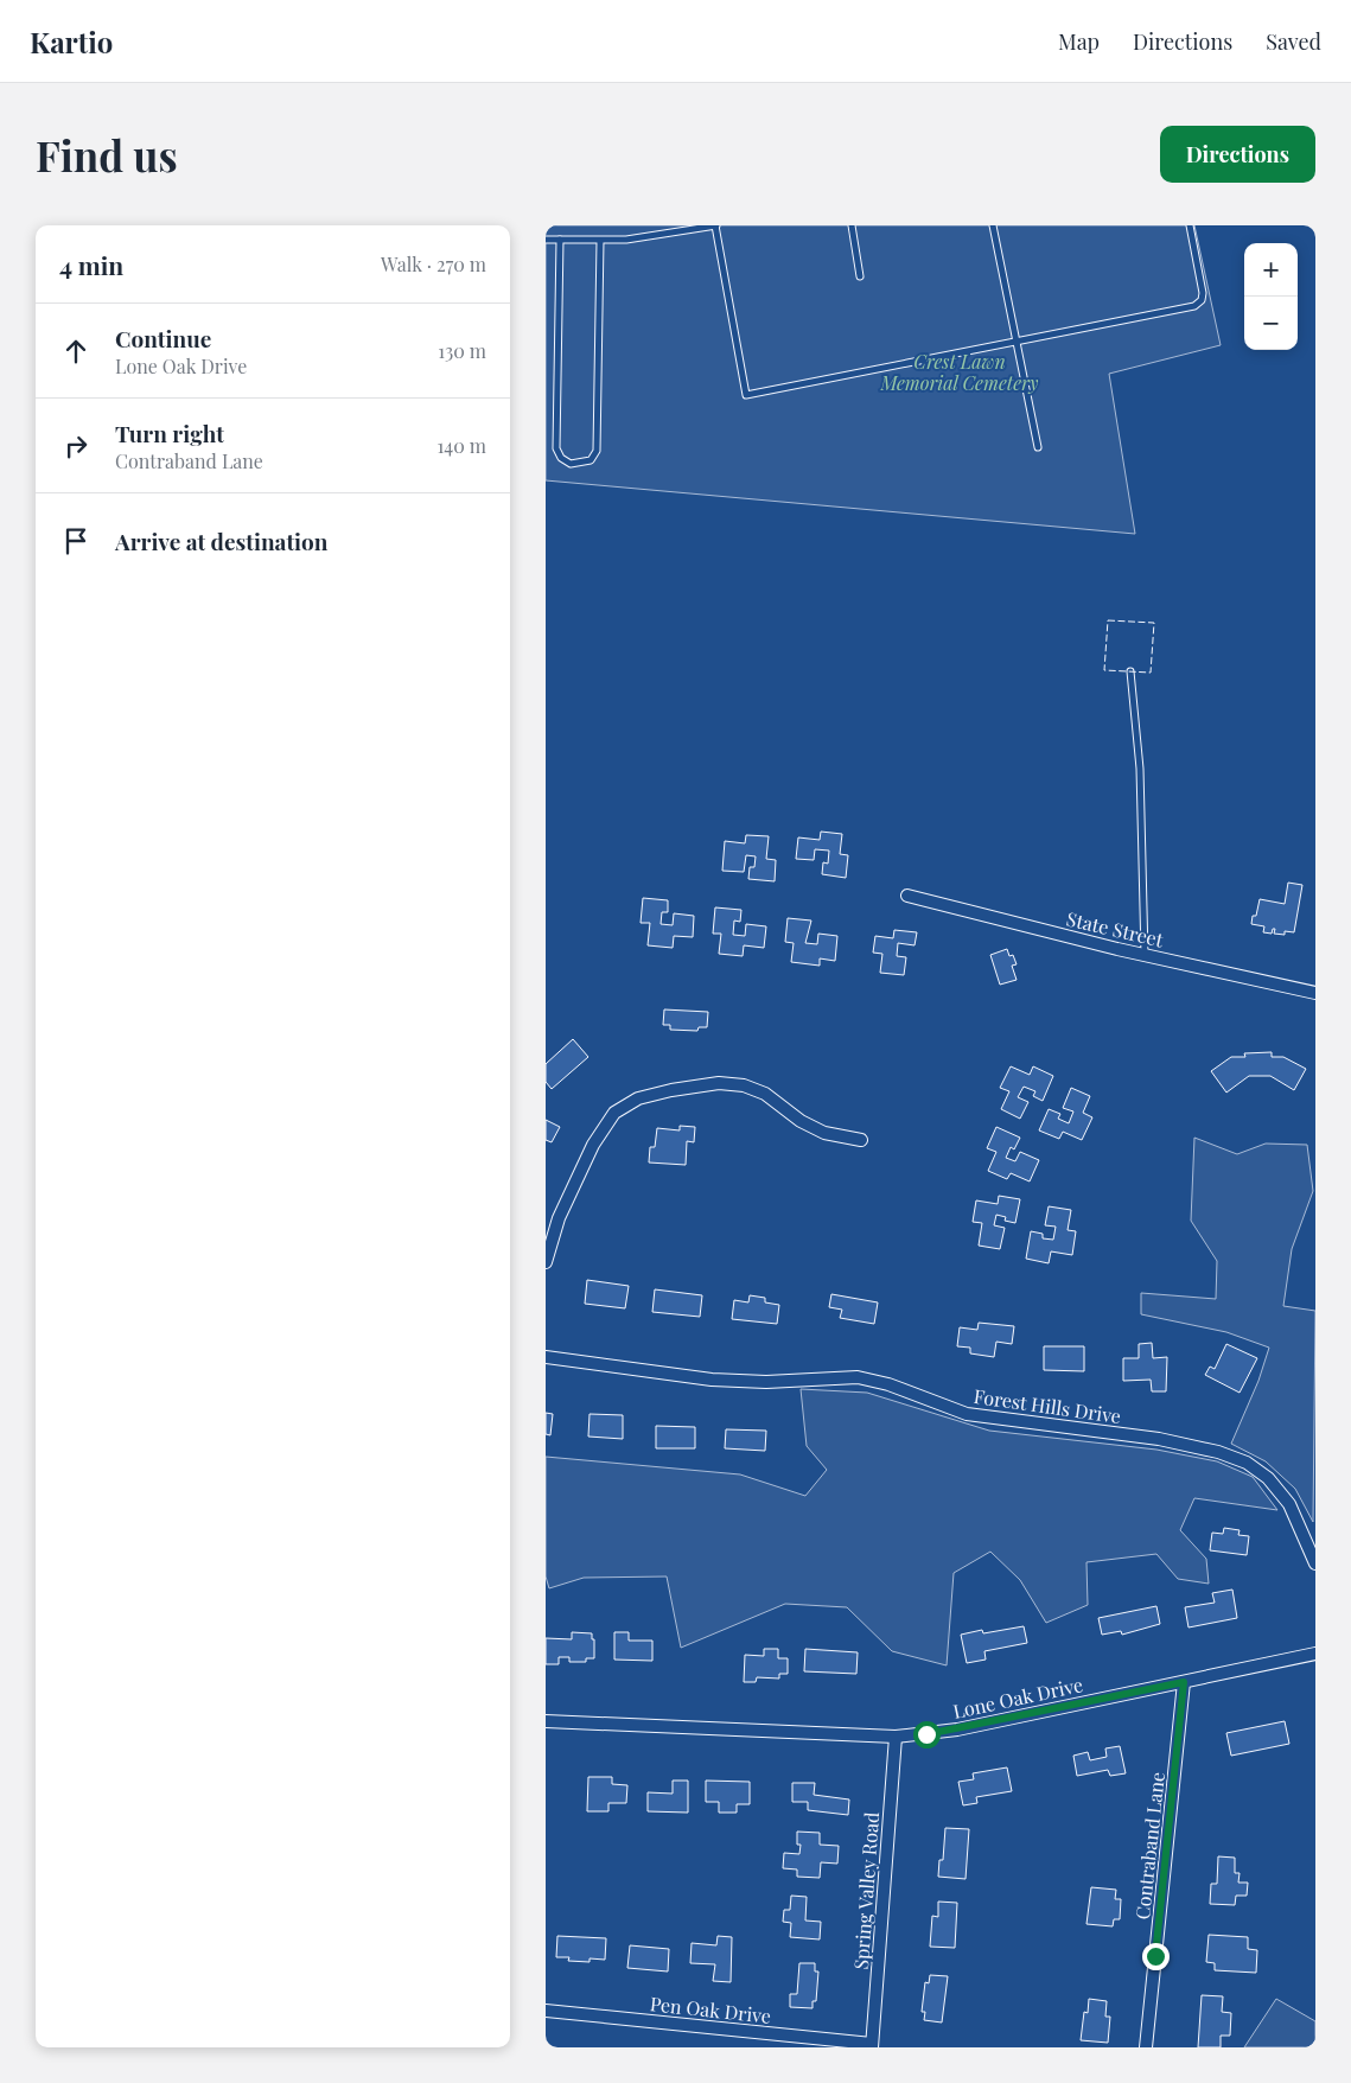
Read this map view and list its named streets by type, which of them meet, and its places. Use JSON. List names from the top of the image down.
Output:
{
  "streets": {
    "street": [
      "State Street",
      "Forest Hills Drive",
      "Lone Oak Drive",
      "Contraband Lane",
      "Spring Valley Road",
      "Pen Oak Drive"
    ]
  },
  "crossings": [
    ["Lone Oak Drive", "Contraband Lane"],
    ["Lone Oak Drive", "Spring Valley Road"],
    ["Spring Valley Road", "Pen Oak Drive"]
  ],
  "parks": ["Crest Lawn Memorial Cemetery"],
  "page": {
    "header": "Kartio",
    "nav": ["Map", "Directions", "Saved"],
    "buttons": "Directions",
    "title": "Find us",
    "heading": ["4 min", "Walk · 270 m"],
    "map_buttons": ["+", "−"],
    "list": [
      ["Continue", "Lone Oak Drive", "130 m"],
      ["Turn right", "Contraband Lane", "140 m"],
      "Arrive at destination"
    ]
  }
}
